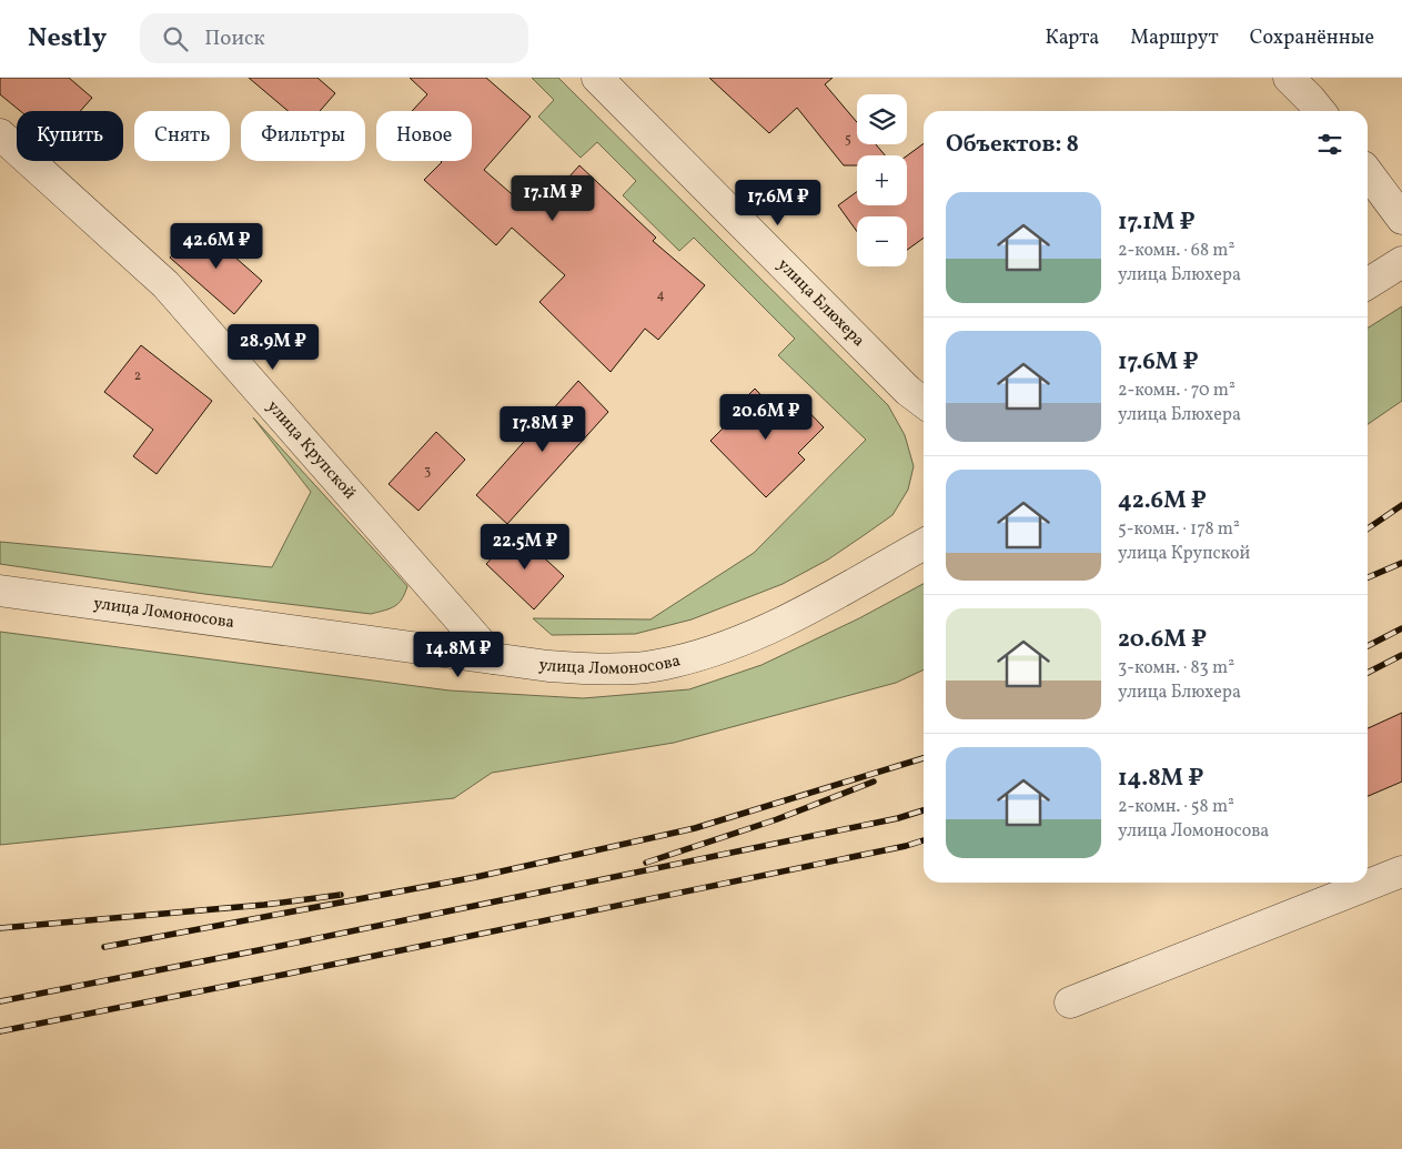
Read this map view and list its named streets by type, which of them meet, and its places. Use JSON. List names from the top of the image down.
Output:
{
  "streets": {
    "street": ["улица Блюхера", "улица Крупской", "улица Ломоносова"]
  },
  "crossings": [
    ["улица Крупской", "улица Ломоносова"]
  ],
  "house_numbers": [
    "5",
    "4",
    "2",
    "3"
  ],
  "page": {
    "header": "Nestly",
    "search": "Поиск",
    "nav": ["Карта", "Маршрут", "Сохранённые"],
    "map_buttons": ["+", "−"],
    "chip": [
      "Купить",
      "Снять",
      "Фильтры",
      "Новое"
    ],
    "heading": "Объектов: 8",
    "price": [
      "17.1M ₽",
      "17.6M ₽",
      "42.6M ₽",
      "28.9M ₽",
      "20.6M ₽",
      "17.8M ₽",
      "22.5M ₽",
      "14.8M ₽"
    ],
    "list": [
      {
        "name": "17.1M ₽",
        "note": "2-комн. · 68 m² · улица Блюхера"
      },
      {
        "name": "17.6M ₽",
        "note": "2-комн. · 70 m² · улица Блюхера"
      },
      {
        "name": "42.6M ₽",
        "note": "5-комн. · 178 m² · улица Крупской"
      },
      {
        "name": "20.6M ₽",
        "note": "3-комн. · 83 m² · улица Блюхера"
      },
      {
        "name": "14.8M ₽",
        "note": "2-комн. · 58 m² · улица Ломоносова"
      }
    ]
  }
}
